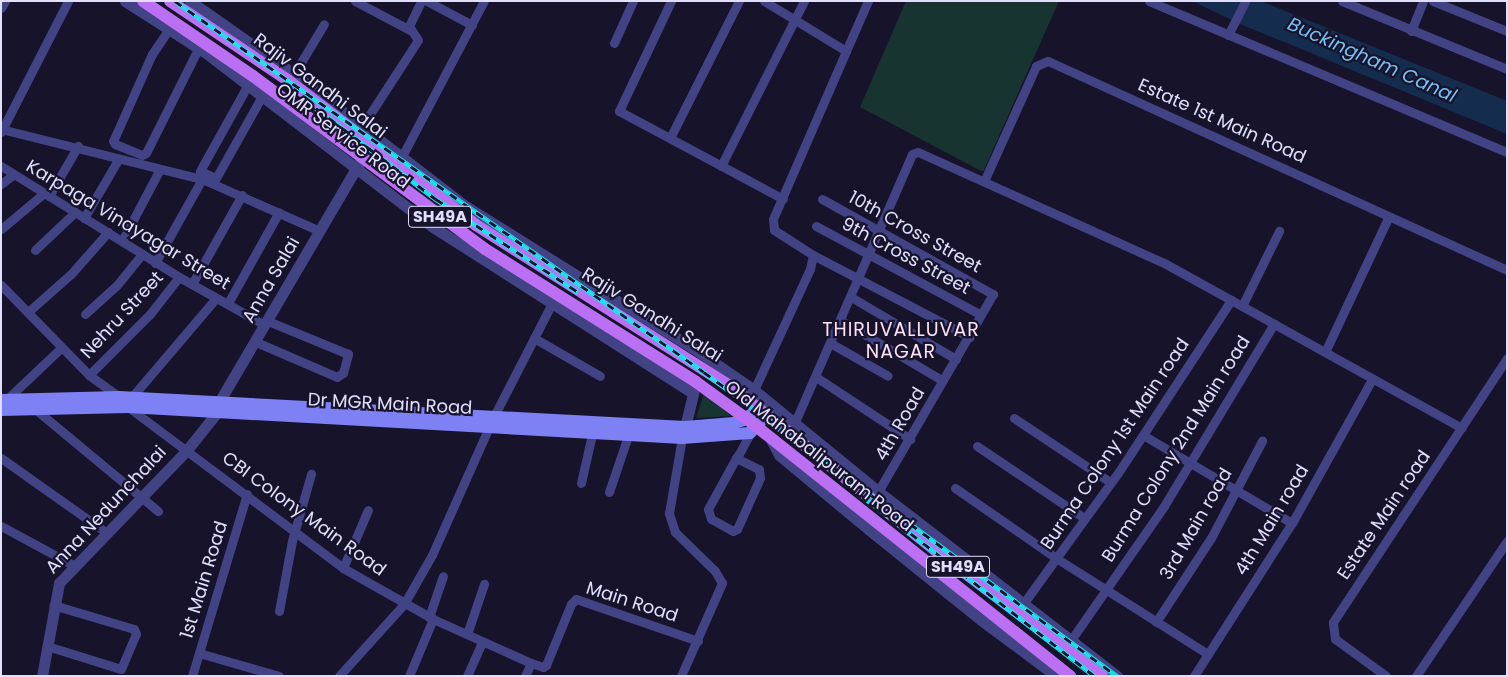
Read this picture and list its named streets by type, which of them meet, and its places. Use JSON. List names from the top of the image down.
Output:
{
  "streets": {
    "main road": [
      "Rajiv Gandhi Salai",
      "SH49A",
      "Dr MGR Main Road",
      "Old Mahabalipuram Road"
    ],
    "street": [
      "Estate 1st Main Road",
      "OMR Service Road",
      "Karpaga Vinayagar Street",
      "10th Cross Street",
      "9th Cross Street",
      "Anna Salai",
      "Nehru Street",
      "4th Road",
      "Burma Colony 1st Main road",
      "Burma Colony 2nd Main road",
      "Anna Nedunchalai",
      "CBI Colony Main Road",
      "Estate Main road",
      "4th Main road",
      "3rd Main road",
      "1st Main Road",
      "Main Road"
    ]
  },
  "crossings": [
    ["Rajiv Gandhi Salai", "4th Road"],
    ["OMR Service Road", "Anna Salai"],
    ["OMR Service Road", "Old Mahabalipuram Road"],
    ["Karpaga Vinayagar Street", "Anna Salai"],
    ["Karpaga Vinayagar Street", "Nehru Street"],
    ["10th Cross Street", "4th Road"],
    ["9th Cross Street", "4th Road"],
    ["Anna Salai", "Dr MGR Main Road"],
    ["Anna Salai", "Old Mahabalipuram Road"],
    ["Anna Salai", "Anna Nedunchalai"],
    ["Nehru Street", "CBI Colony Main Road"],
    ["Dr MGR Main Road", "Old Mahabalipuram Road"],
    ["Dr MGR Main Road", "Anna Nedunchalai"],
    ["Dr MGR Main Road", "CBI Colony Main Road"],
    ["Anna Nedunchalai", "CBI Colony Main Road"],
    ["CBI Colony Main Road", "1st Main Road"],
    ["CBI Colony Main Road", "Main Road"]
  ],
  "districts": ["THIRUVALLUVAR NAGAR"],
  "water": ["Buckingham Canal"]
}
